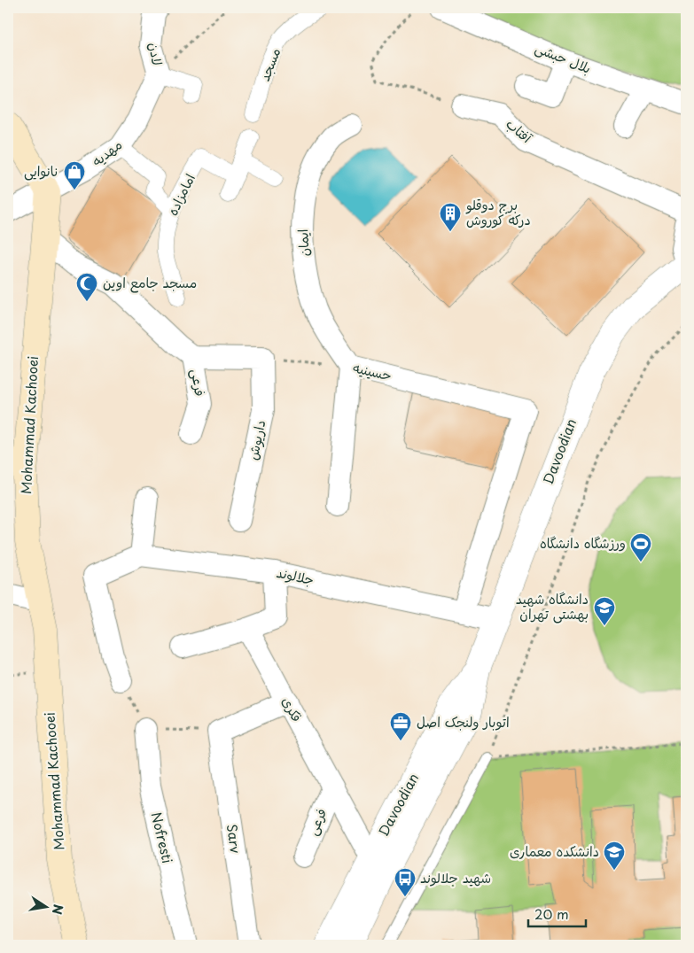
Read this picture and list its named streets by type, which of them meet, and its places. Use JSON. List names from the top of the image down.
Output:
{
  "streets": {
    "main road": ["Mohammad Kachooei"],
    "street": [
      "لادن",
      "بلال حبشی",
      "مسجد",
      "آفتاب",
      "مهدیه",
      "امامزاده",
      "ایمان",
      "حسینیه",
      "فرعی",
      "داریوش",
      "Davoodian",
      "جلالوند",
      "فکری",
      "Nofresti",
      "Sarv"
    ]
  },
  "crossings": [
    ["لادن", "مهدیه"],
    ["مهدیه", "Mohammad Kachooei"],
    ["ایمان", "حسینیه"],
    ["حسینیه", "داریوش"],
    ["حسینیه", "جلالوند"],
    ["فرعی", "فکری"],
    ["Davoodian", "جلالوند"],
    ["Davoodian", "فکری"]
  ],
  "places": {
    "shop": ["نانوایی"],
    "building": ["برج دوقلو درکه کوروش"],
    "mosque": ["مسجد جامع اوین"],
    "sports": ["ورزشگاه دانشگاه"],
    "school or university": ["دانشگاه شهید بهشتی تهران", "دانشکده معماری"],
    "office": ["اتوبار ولنجک اصل"],
    "bus stop": ["شهید جلالوند"]
  },
  "scale_bar": "20 m",
  "north": "right"
}
